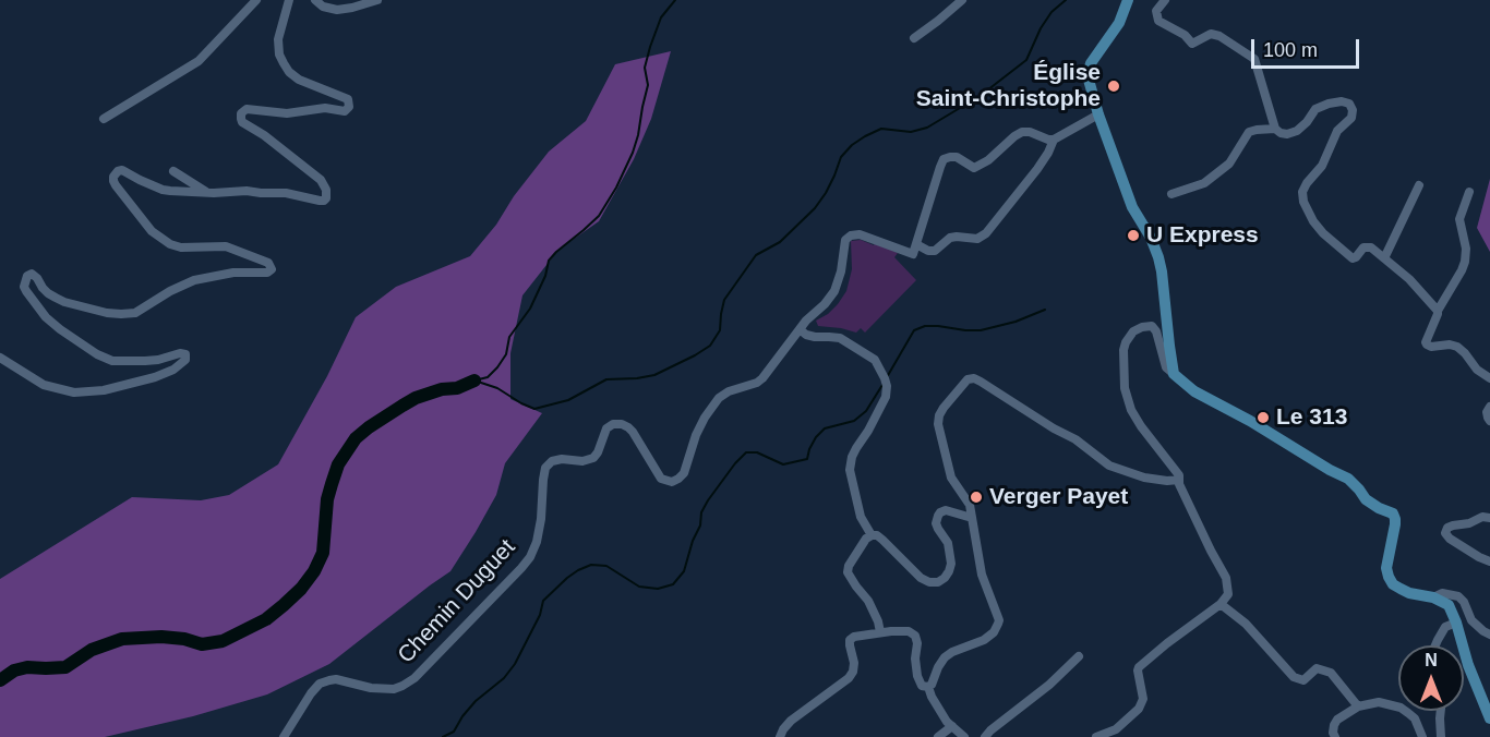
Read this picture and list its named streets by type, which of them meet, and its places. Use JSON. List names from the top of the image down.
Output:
{
  "streets": {
    "street": ["Chemin Duguet"]
  },
  "places": [
    "Église Saint-Christophe",
    "U Express",
    "Le 313",
    "Verger Payet"
  ],
  "scale_bar": "100 m",
  "north": "top"
}
